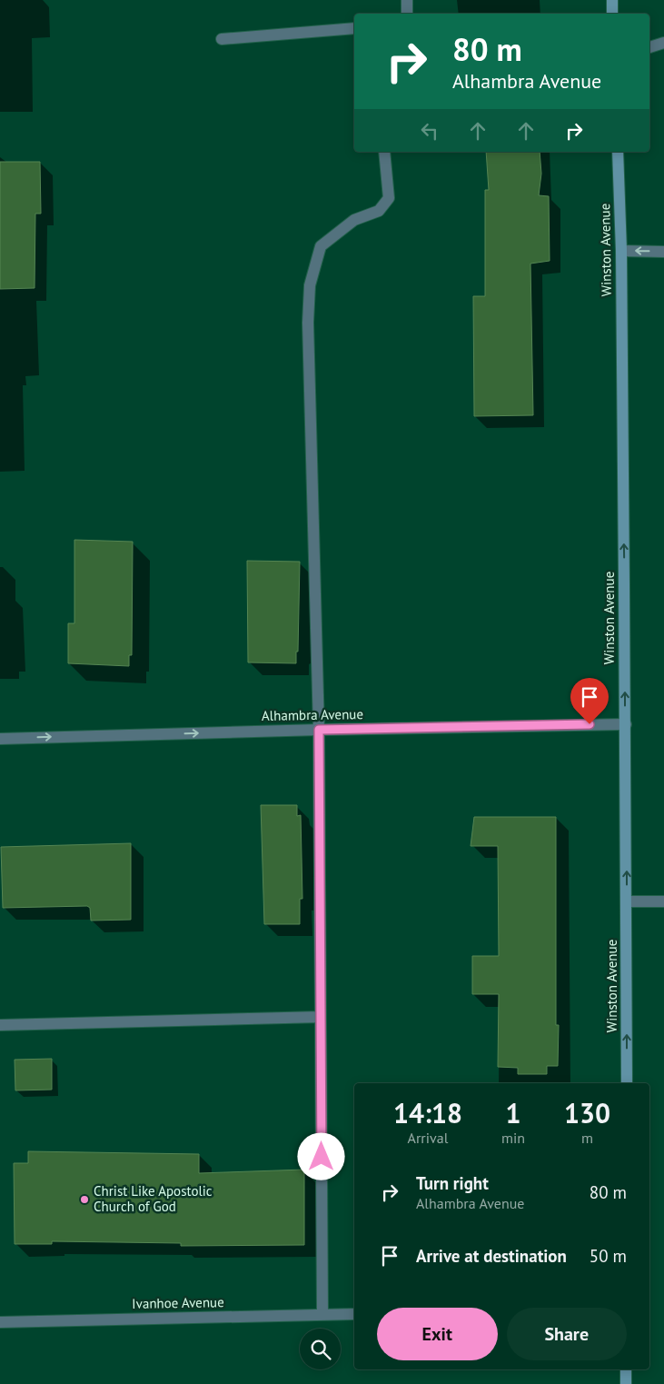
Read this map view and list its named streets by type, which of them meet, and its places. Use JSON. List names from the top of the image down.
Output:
{
  "streets": {
    "street": ["Winston Avenue", "Alhambra Avenue", "Ivanhoe Avenue"]
  },
  "crossings": [
    ["Winston Avenue", "Alhambra Avenue"]
  ],
  "one_way": ["Winston Avenue", "Alhambra Avenue"],
  "places": ["Christ Like Apostolic Church of God"],
  "page": {
    "turn": ["80 m", "Alhambra Avenue"],
    "eta": [
      "14:18",
      "Arrival",
      "1",
      "min",
      "130",
      "m"
    ],
    "list": [
      {
        "name": "Turn right",
        "note": "Alhambra Avenue",
        "value": "80 m"
      },
      {
        "name": "Arrive at destination",
        "value": "50 m"
      }
    ],
    "buttons": ["Exit", "Share"]
  }
}
